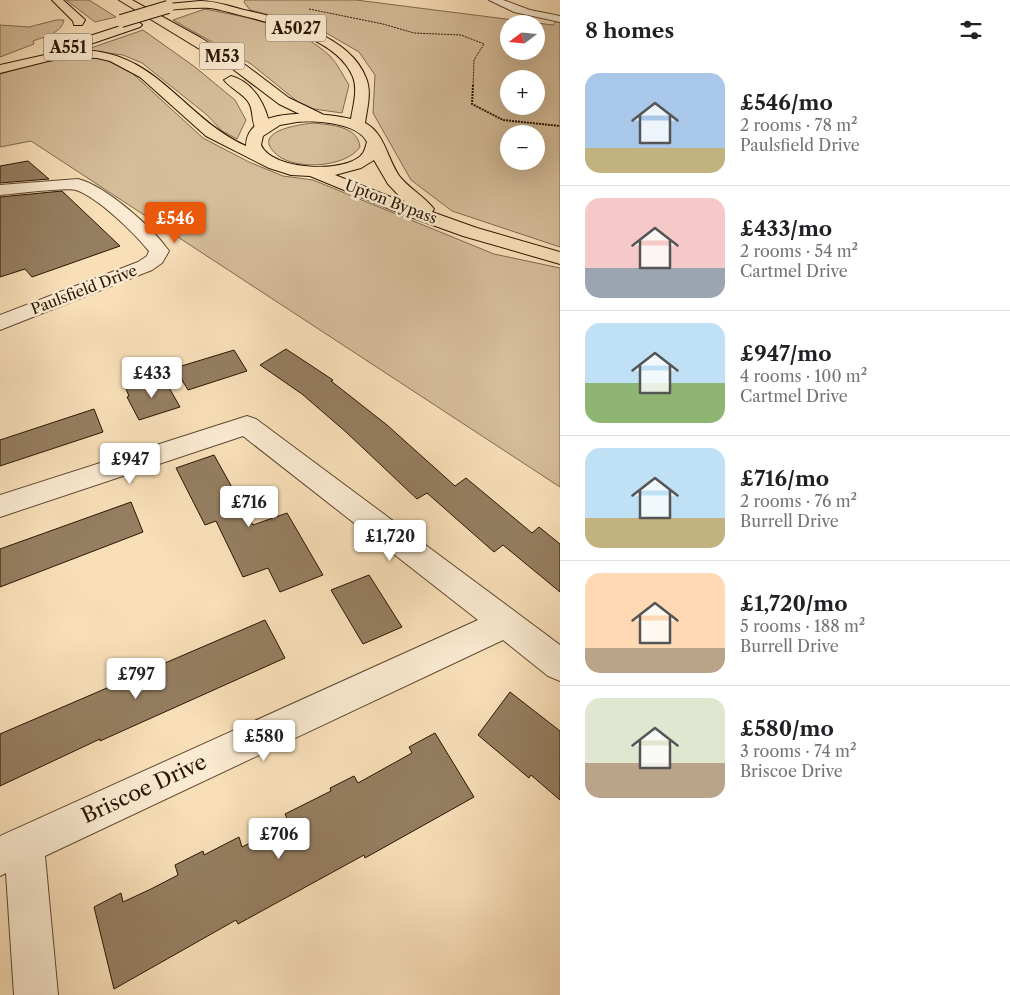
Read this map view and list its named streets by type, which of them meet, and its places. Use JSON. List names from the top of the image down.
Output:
{
  "streets": {
    "main road": [
      "A5027",
      "A551",
      "M53",
      "Upton Bypass"
    ],
    "street": ["Paulsfield Drive", "Briscoe Drive"]
  },
  "crossings": [
    ["A5027", "A551"],
    ["A5027", "Upton Bypass"]
  ],
  "north": "left",
  "page": {
    "heading": "8 homes",
    "map_buttons": ["+", "−"],
    "list": [
      {
        "name": "£546/mo",
        "note": "2 rooms · 78 m² · Paulsfield Drive"
      },
      {
        "name": "£433/mo",
        "note": "2 rooms · 54 m² · Cartmel Drive"
      },
      {
        "name": "£947/mo",
        "note": "4 rooms · 100 m² · Cartmel Drive"
      },
      {
        "name": "£716/mo",
        "note": "2 rooms · 76 m² · Burrell Drive"
      },
      {
        "name": "£1,720/mo",
        "note": "5 rooms · 188 m² · Burrell Drive"
      },
      {
        "name": "£580/mo",
        "note": "3 rooms · 74 m² · Briscoe Drive"
      }
    ],
    "price": [
      "£546",
      "£433",
      "£947",
      "£716",
      "£1,720",
      "£797",
      "£580",
      "£706"
    ]
  }
}
